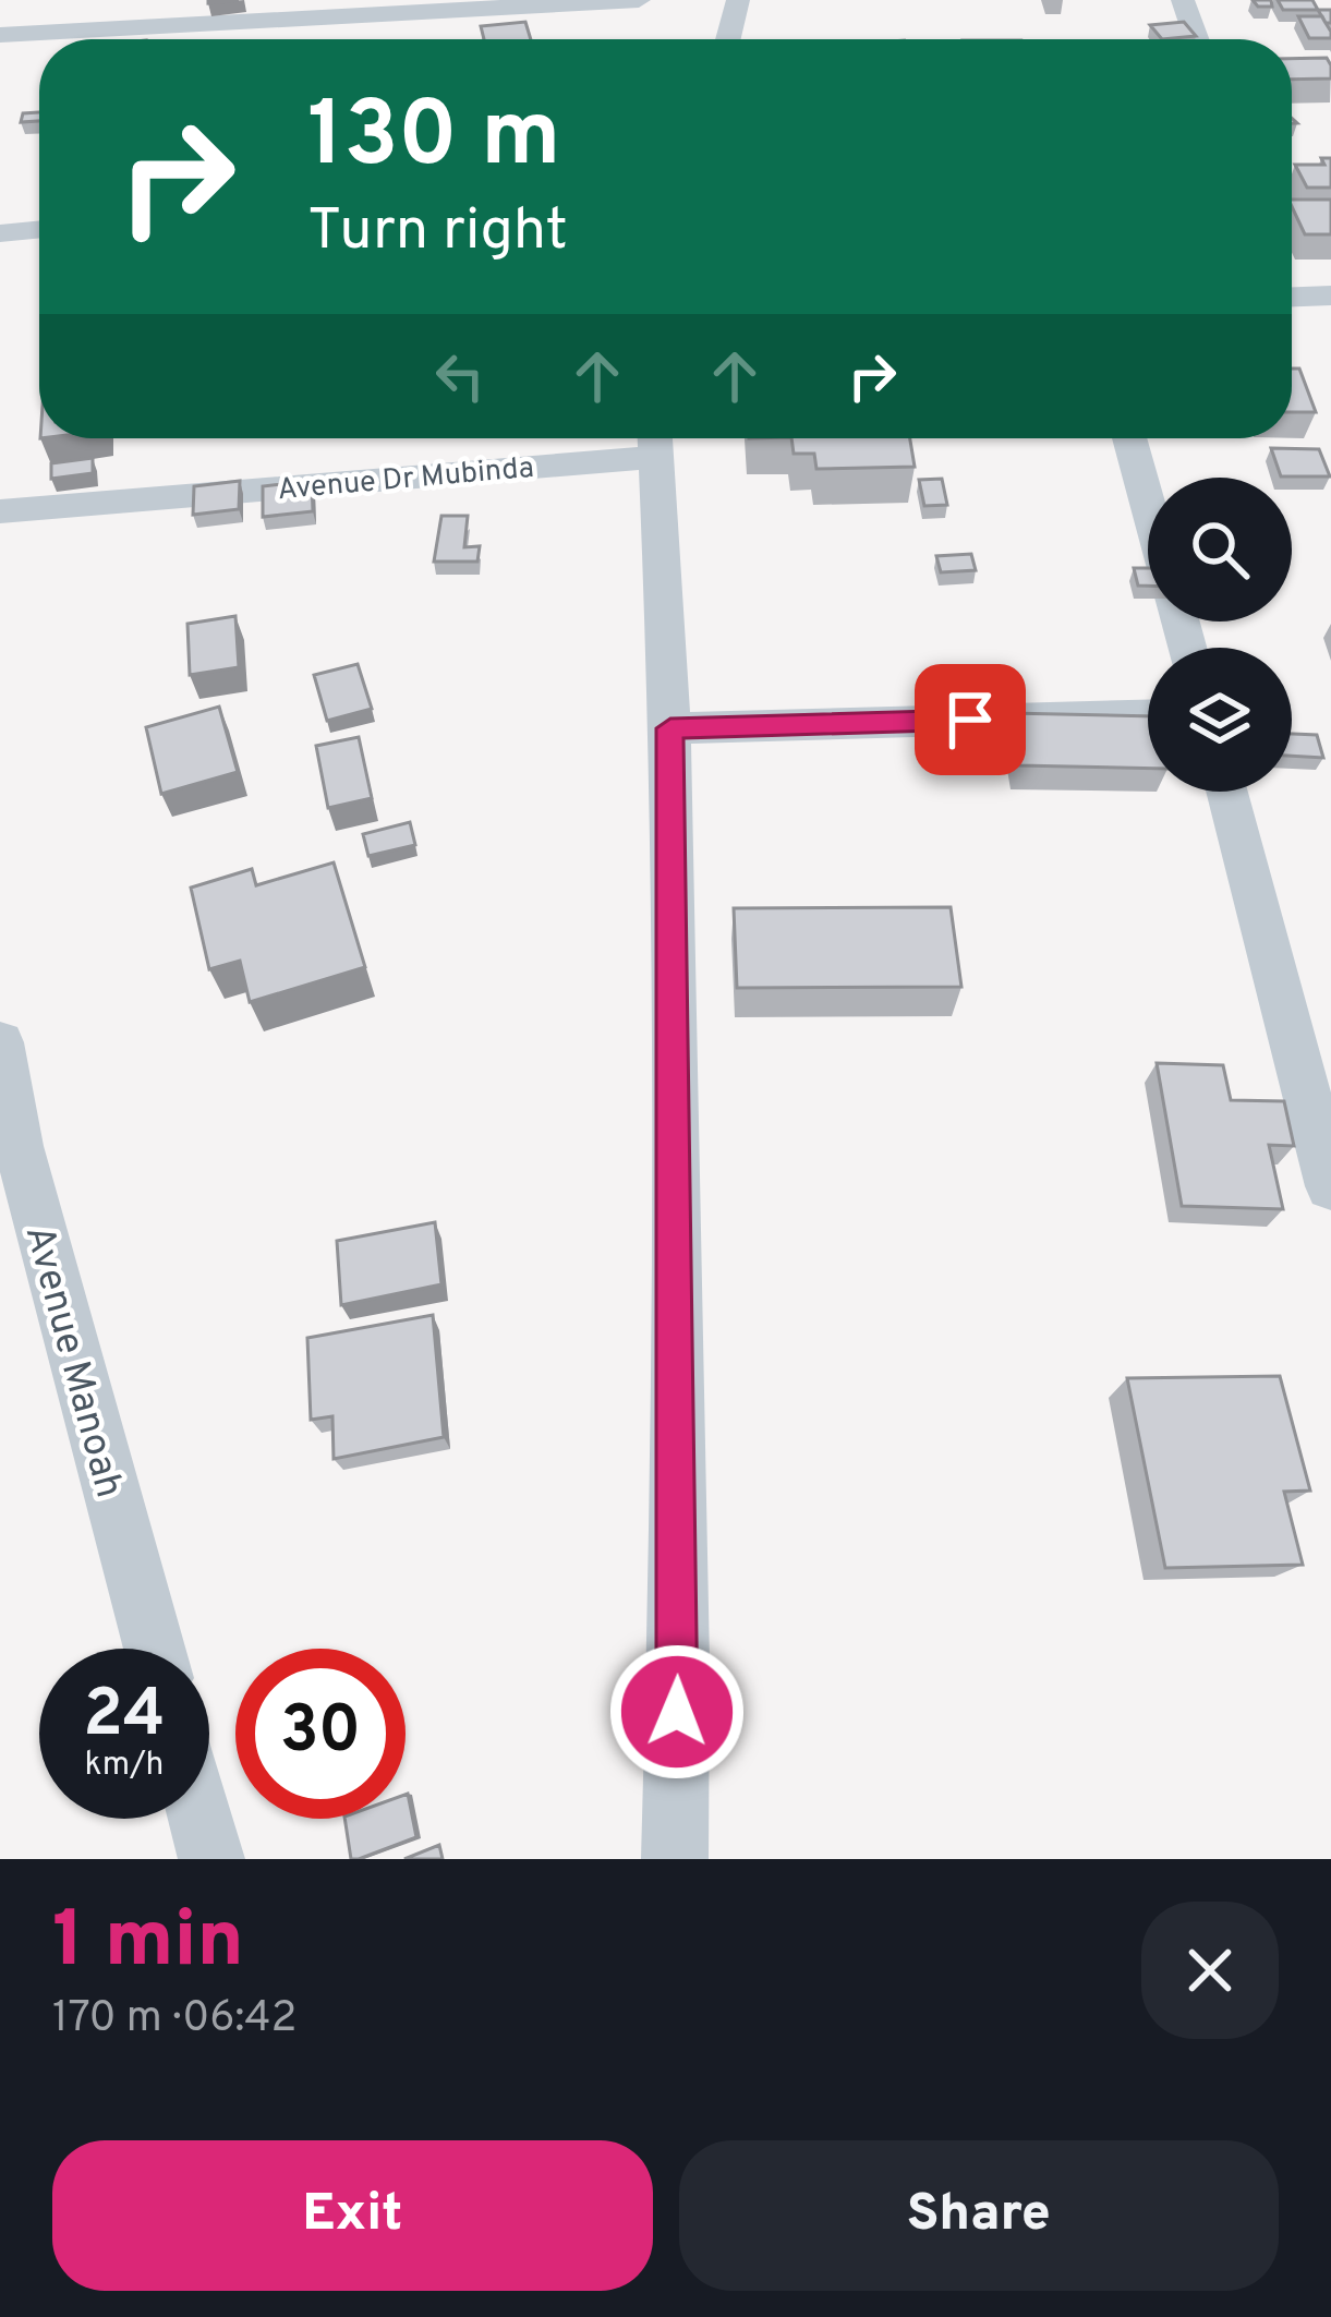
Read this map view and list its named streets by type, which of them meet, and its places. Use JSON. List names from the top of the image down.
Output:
{
  "streets": {
    "street": ["Avenue Dr Mubinda", "Avenue Manoah"]
  },
  "page": {
    "turn": ["130 m", "Turn right"],
    "speed": "24 km/h",
    "limit": "30",
    "heading": ["1 min", "170 m · 06:42"],
    "buttons": ["Exit", "Share"]
  }
}
